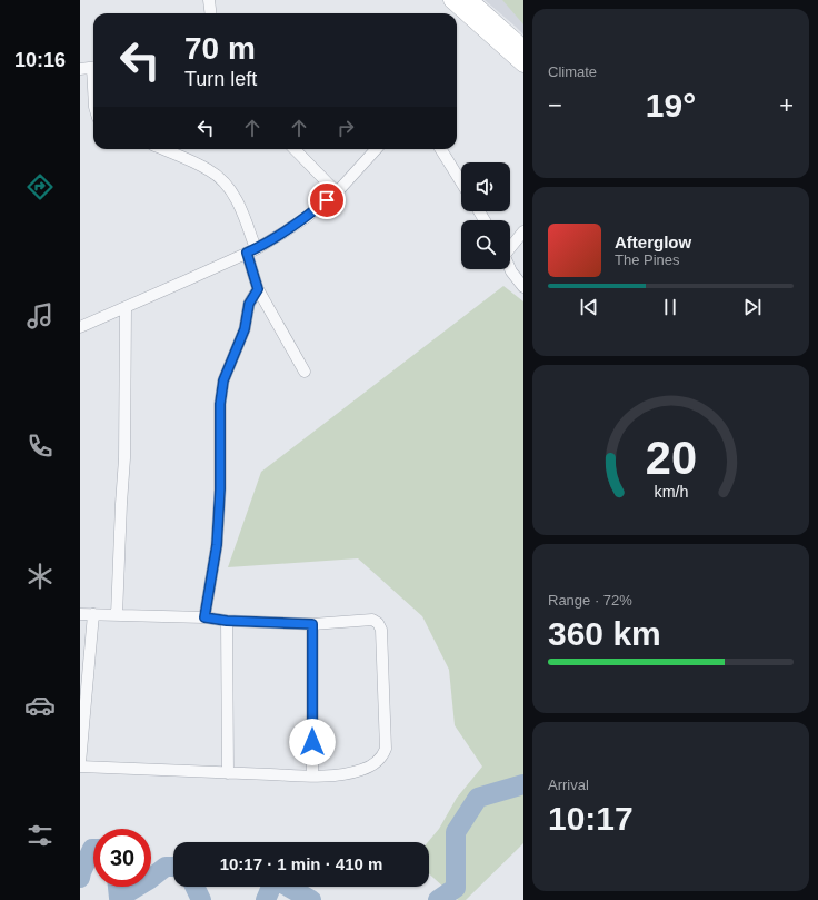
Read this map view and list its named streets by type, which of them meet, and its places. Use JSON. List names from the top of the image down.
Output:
{
  "page": {
    "tabs": "10:16",
    "tile": [
      "Climate",
      ["Range · 72%", "360 km"],
      ["Arrival", "10:17"]
    ],
    "turn": ["70 m", "Turn left"],
    "heat": ["−", "19°", "+"],
    "song": ["Afterglow", "The Pines"],
    "limit": "30",
    "trip": "10:17 · 1 min · 410 m",
    "gauge": ["20", "km/h"]
  }
}
